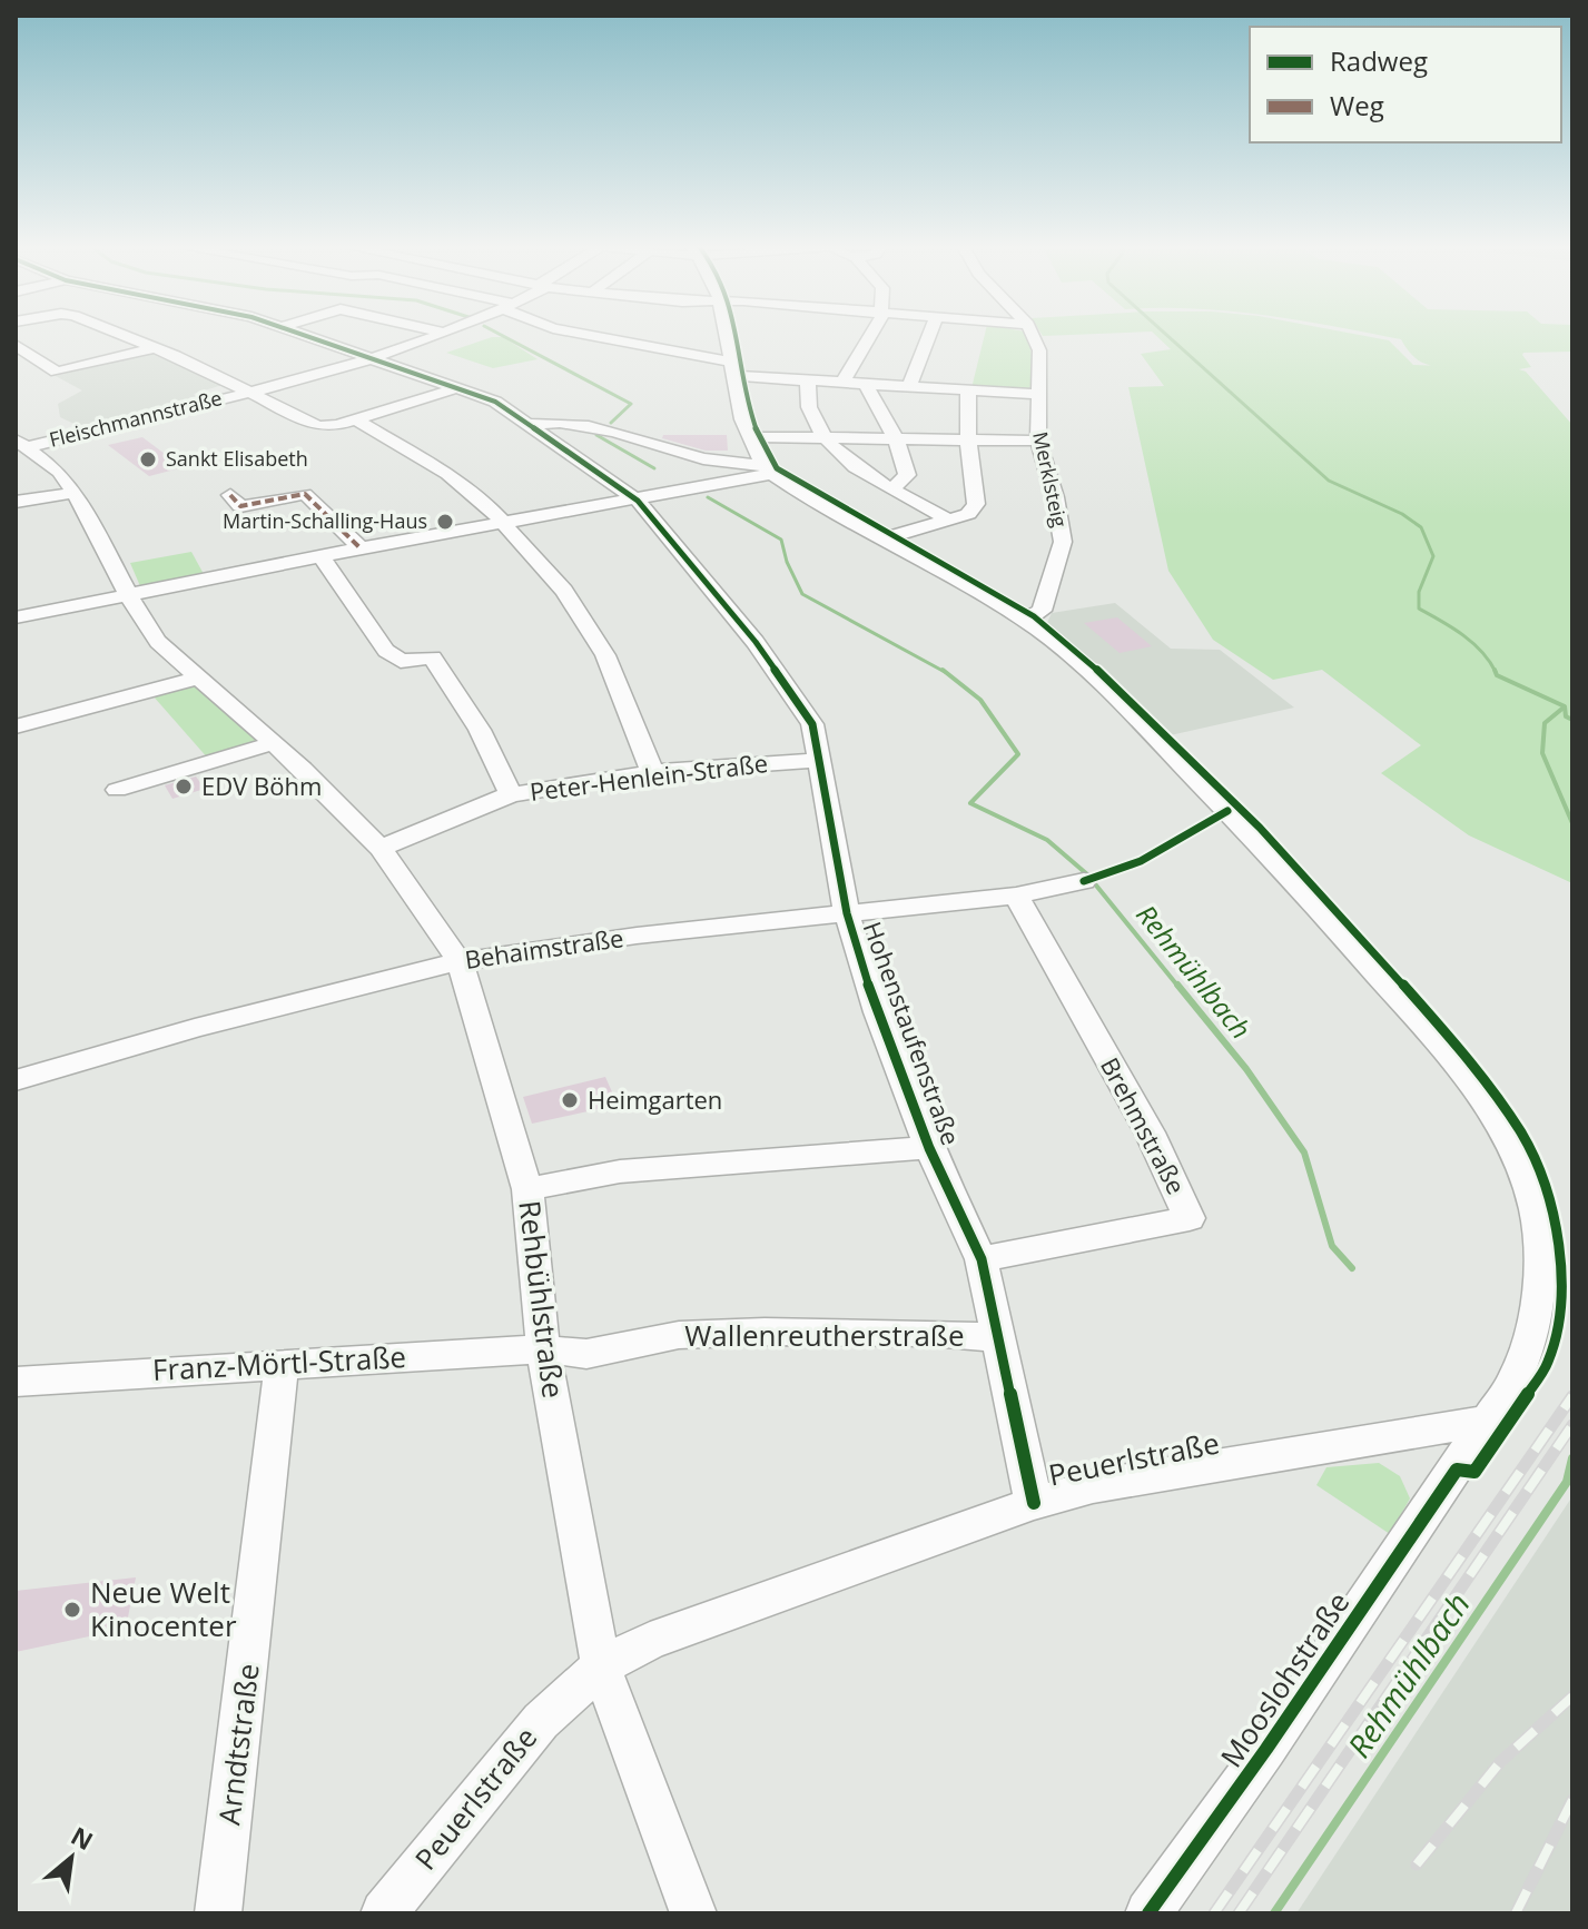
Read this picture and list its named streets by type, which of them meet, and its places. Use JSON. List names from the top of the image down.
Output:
{
  "streets": {
    "street": [
      "Fleischmannstraße",
      "Merklsteig",
      "Peter-Henlein-Straße",
      "Behaimstraße",
      "Hohenstaufenstraße",
      "Brehmstraße",
      "Rehbühlstraße",
      "Wallenreutherstraße",
      "Franz-Mörtl-Straße",
      "Peuerlstraße",
      "Mooslohstraße",
      "Arndtstraße"
    ]
  },
  "crossings": [
    ["Fleischmannstraße", "Hohenstaufenstraße"],
    ["Fleischmannstraße", "Rehbühlstraße"],
    ["Merklsteig", "Mooslohstraße"],
    ["Peter-Henlein-Straße", "Hohenstaufenstraße"],
    ["Peter-Henlein-Straße", "Rehbühlstraße"],
    ["Behaimstraße", "Hohenstaufenstraße"],
    ["Behaimstraße", "Brehmstraße"],
    ["Behaimstraße", "Rehbühlstraße"],
    ["Hohenstaufenstraße", "Brehmstraße"],
    ["Hohenstaufenstraße", "Wallenreutherstraße"],
    ["Hohenstaufenstraße", "Peuerlstraße"],
    ["Rehbühlstraße", "Wallenreutherstraße"],
    ["Rehbühlstraße", "Franz-Mörtl-Straße"],
    ["Rehbühlstraße", "Peuerlstraße"],
    ["Wallenreutherstraße", "Franz-Mörtl-Straße"],
    ["Franz-Mörtl-Straße", "Arndtstraße"],
    ["Peuerlstraße", "Mooslohstraße"]
  ],
  "water": ["Rehmühlbach"],
  "places": [
    "Sankt Elisabeth",
    "Martin-Schalling-Haus",
    "EDV Böhm",
    "Heimgarten",
    "Neue Welt Kinocenter"
  ],
  "legend": ["Radweg", "Weg"],
  "north": "top right"
}
